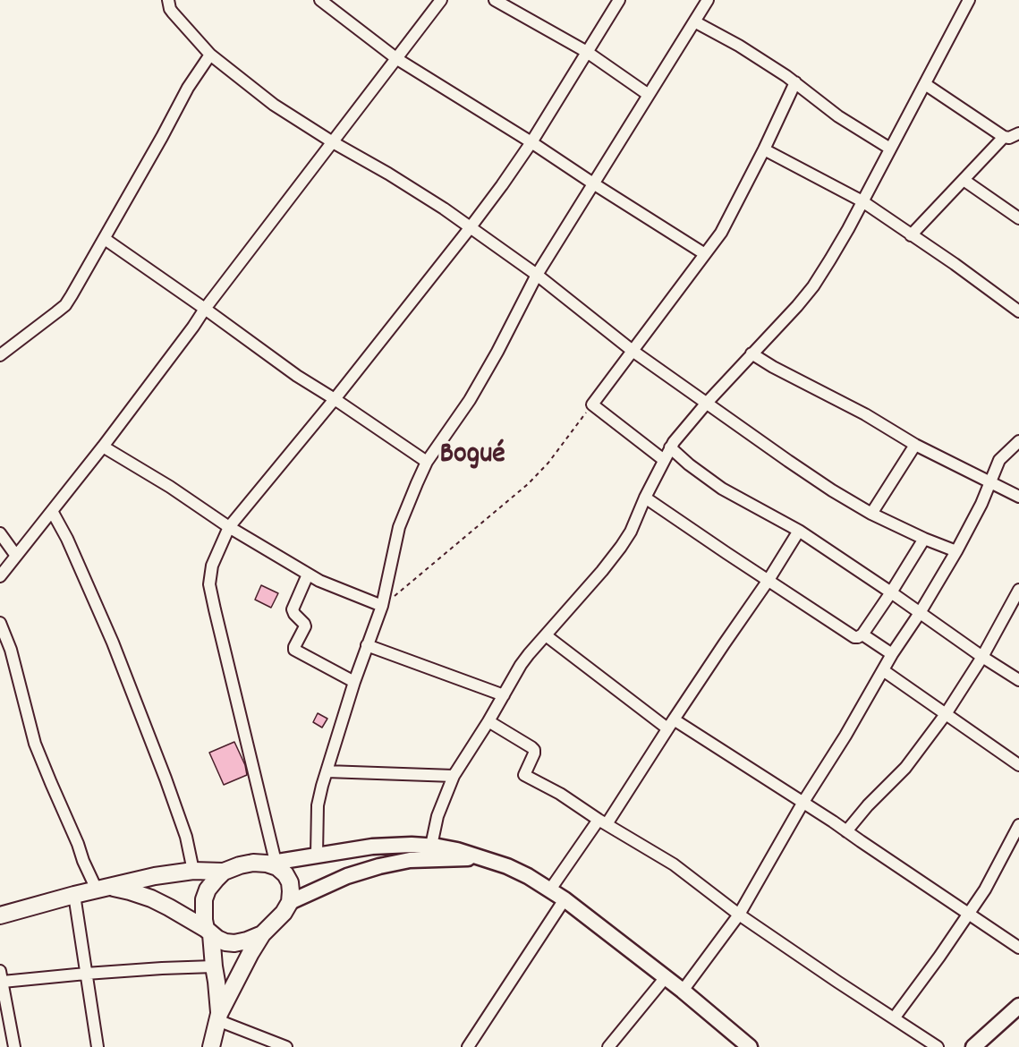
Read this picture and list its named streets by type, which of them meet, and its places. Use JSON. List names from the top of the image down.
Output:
{
  "districts": ["Bogué"]
}
